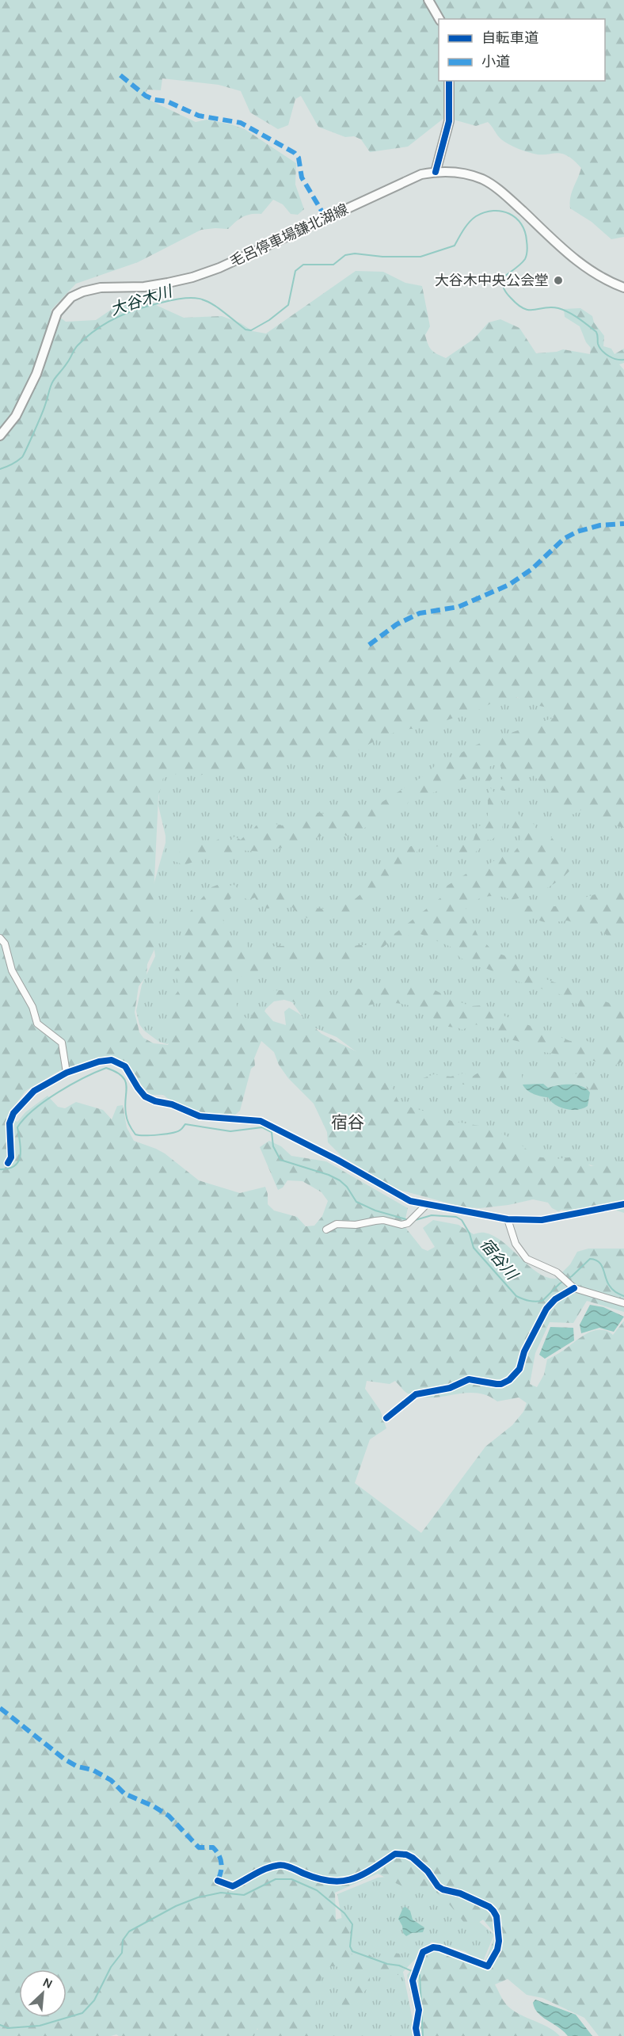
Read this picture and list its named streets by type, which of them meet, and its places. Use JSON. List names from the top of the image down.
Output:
{
  "streets": {
    "main road": ["毛呂停車場鎌北湖線"]
  },
  "districts": ["宿谷"],
  "water": ["大谷木川", "宿谷川"],
  "places": ["大谷木中央公会堂"],
  "legend": ["自転車道", "小道"],
  "north": "top right"
}
